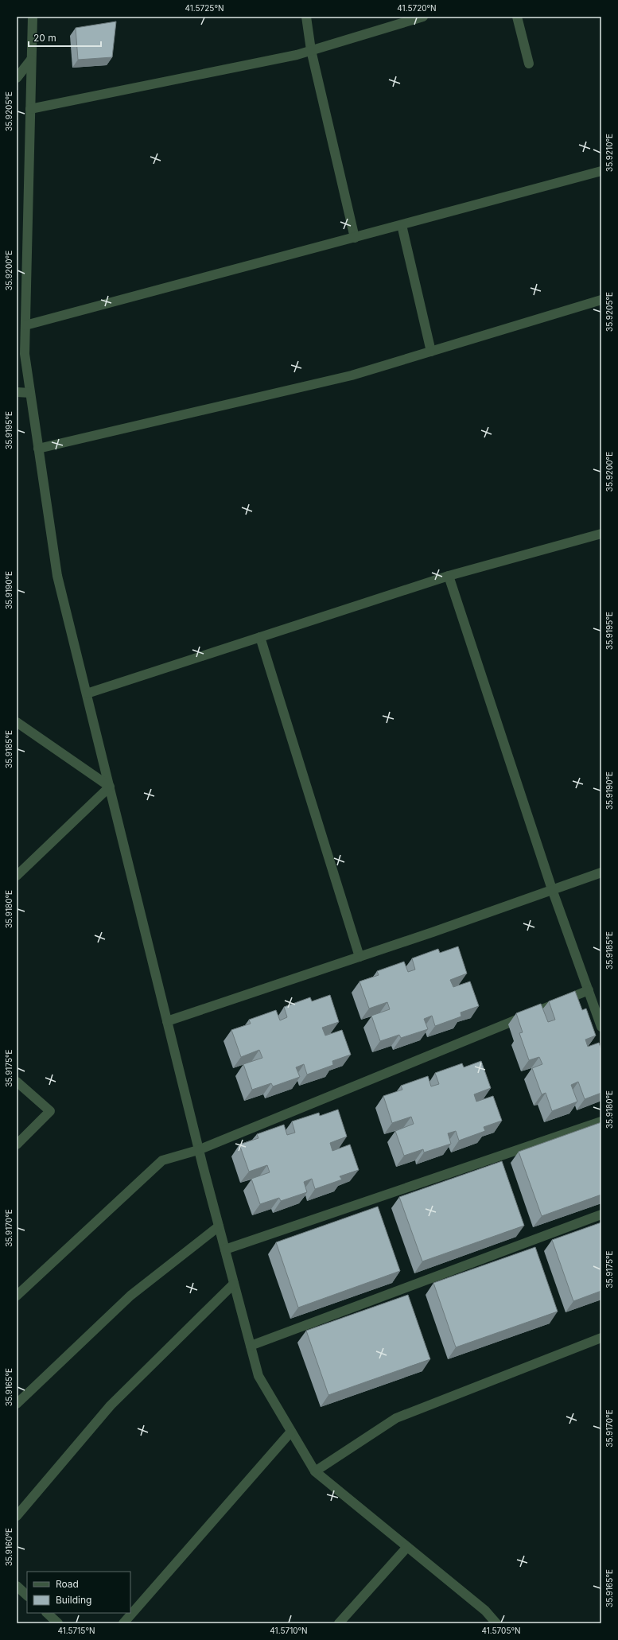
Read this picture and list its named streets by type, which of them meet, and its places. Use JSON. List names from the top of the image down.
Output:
{
  "legend": ["Road", "Building"],
  "scale_bar": "20 m",
  "coordinates": [
    "41.5725°N",
    "41.5720°N",
    "35.9205°E",
    "35.9210°E",
    "35.9200°E",
    "35.9195°E",
    "35.9190°E",
    "35.9185°E",
    "35.9180°E",
    "35.9175°E",
    "35.9170°E",
    "35.9165°E",
    "35.9160°E",
    "41.5715°N",
    "41.5710°N",
    "41.5705°N"
  ]
}
